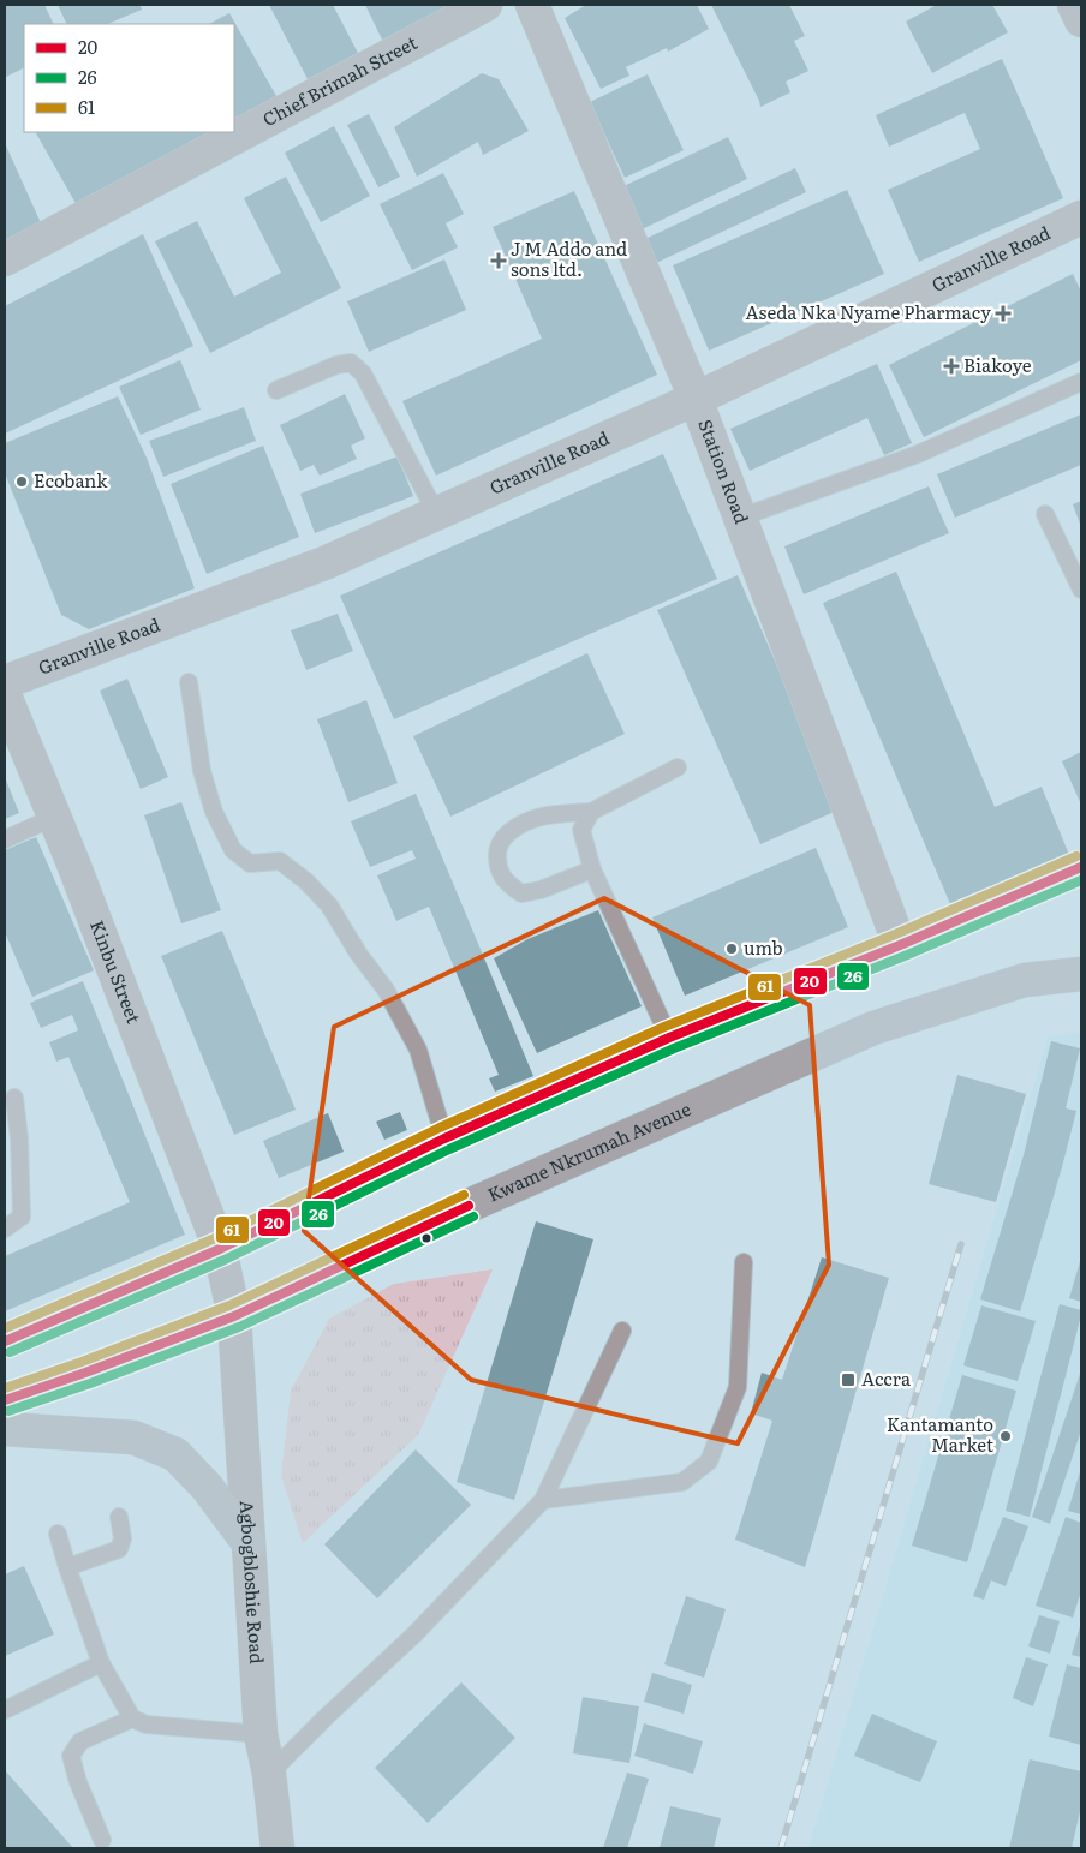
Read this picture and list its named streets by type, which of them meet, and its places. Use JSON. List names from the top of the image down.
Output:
{
  "streets": {
    "main road": ["Kwame Nkrumah Avenue"],
    "street": [
      "Chief Brimah Street",
      "Granville Road",
      "Station Road",
      "Kinbu Street",
      "Agbogbloshie Road"
    ]
  },
  "crossings": [
    ["Granville Road", "Station Road"],
    ["Kinbu Street", "Kwame Nkrumah Avenue"],
    ["Kinbu Street", "Agbogbloshie Road"],
    ["Kwame Nkrumah Avenue", "Agbogbloshie Road"]
  ],
  "places": {
    "health": ["J M Addo and sons ltd.", "Aseda Nka Nyame Pharmacy", "Biakoye"],
    "other": ["Ecobank", "umb", "Kantamanto Market"],
    "transit": ["Accra"]
  },
  "lines": ["transit line 61", "transit line 20", "transit line 26"],
  "legend": ["20", "26", "61"]
}
